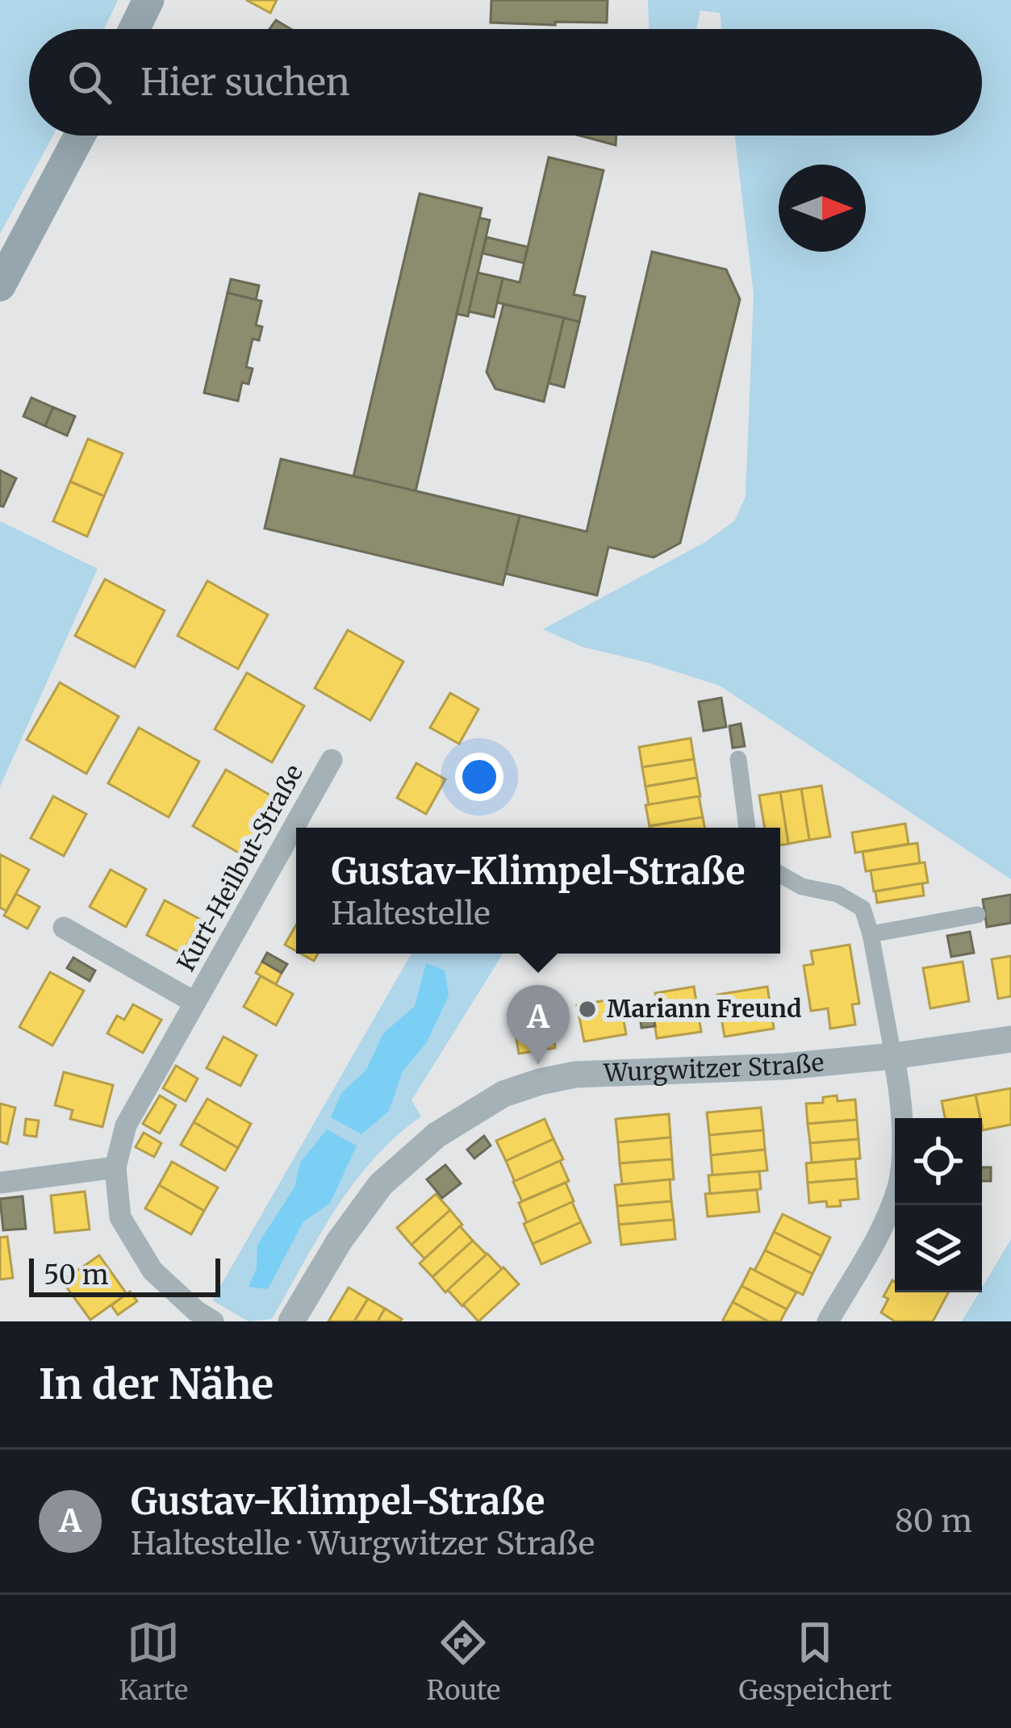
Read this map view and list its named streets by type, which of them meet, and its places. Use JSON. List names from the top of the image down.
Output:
{
  "streets": {
    "street": ["Kurt-Heilbut-Straße", "Wurgwitzer Straße"]
  },
  "places": ["Mariann Freund"],
  "scale_bar": "50 m",
  "north": "right",
  "page": {
    "search": "Hier suchen",
    "popup": ["Gustav-Klimpel-Straße", "Haltestelle"],
    "pins": "A",
    "scale": "50 m",
    "heading": "In der Nähe",
    "list": [
      {
        "mark": "A",
        "name": "Gustav-Klimpel-Straße",
        "note": "Haltestelle · Wurgwitzer Straße",
        "value": "80 m"
      }
    ],
    "nav": ["Karte", "Route", "Gespeichert"]
  }
}
